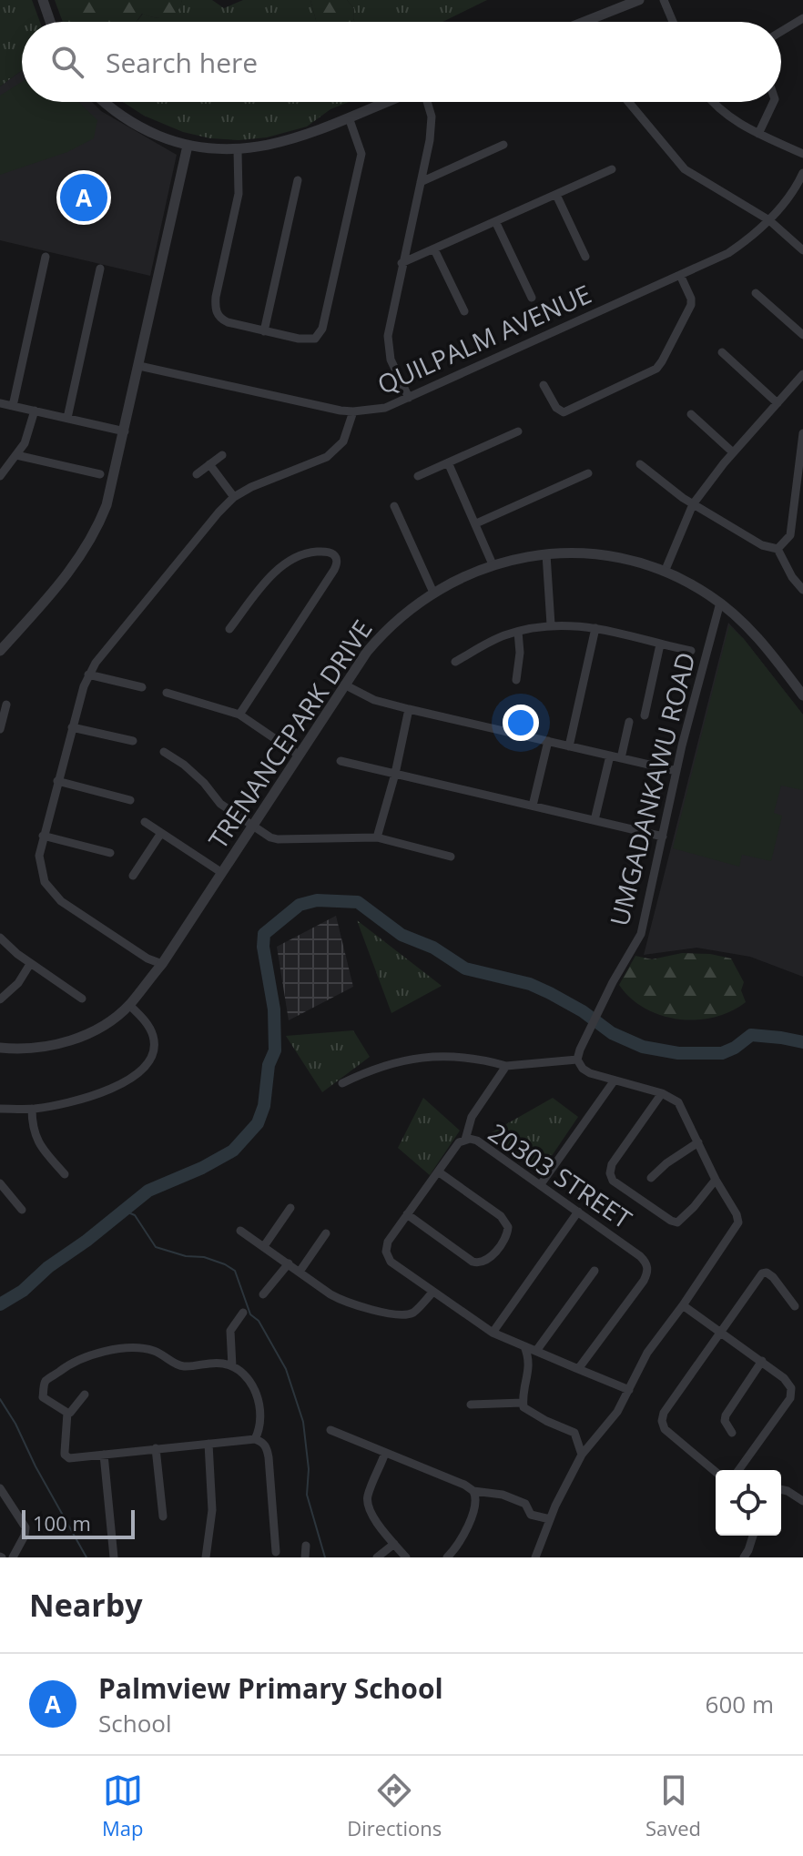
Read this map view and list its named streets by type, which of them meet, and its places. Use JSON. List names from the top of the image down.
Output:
{
  "streets": {
    "street": [
      "QUILPALM AVENUE",
      "TRENANCEPARK DRIVE",
      "UMGADANKAWU ROAD",
      "20303 STREET"
    ]
  },
  "crossings": [
    ["TRENANCEPARK DRIVE", "UMGADANKAWU ROAD"]
  ],
  "scale_bar": "100 m",
  "page": {
    "search": "Search here",
    "pins": "A",
    "scale": "100 m",
    "heading": "Nearby",
    "list": [
      {
        "mark": "A",
        "name": "Palmview Primary School",
        "note": "School",
        "value": "600 m"
      }
    ],
    "nav": ["Map", "Directions", "Saved"]
  }
}
